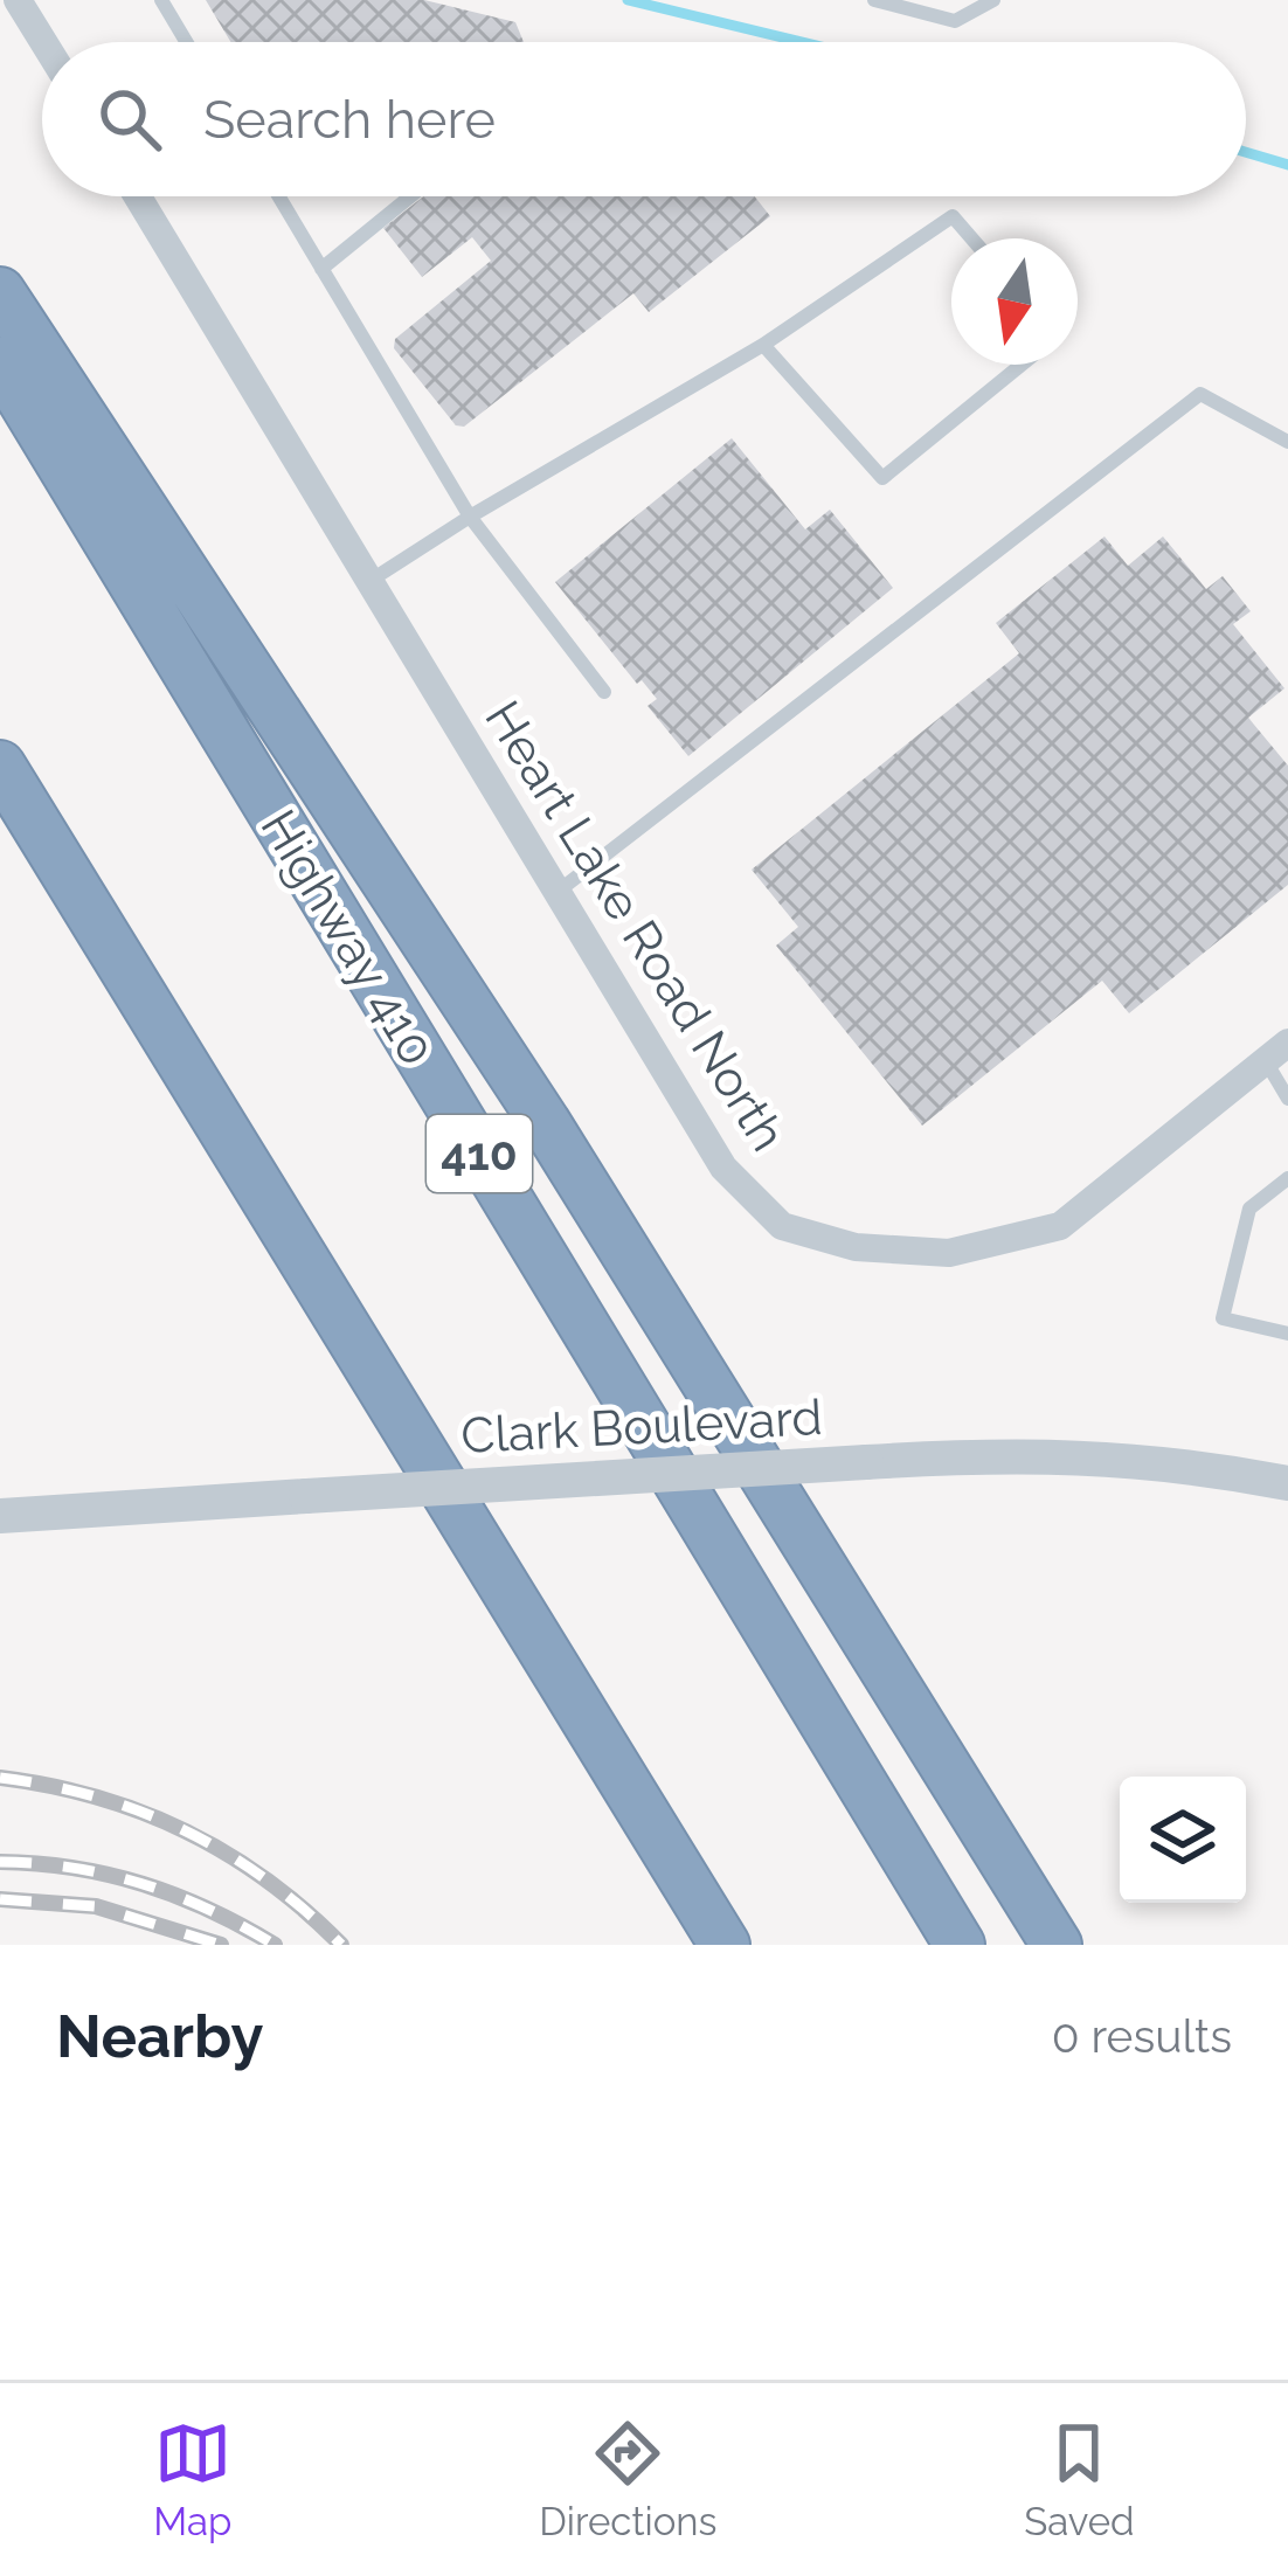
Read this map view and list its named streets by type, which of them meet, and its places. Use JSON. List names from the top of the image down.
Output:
{
  "streets": {
    "highway": ["Highway 410", "410"],
    "street": ["Heart Lake Road North", "Clark Boulevard"]
  },
  "north": "bottom",
  "page": {
    "search": "Search here",
    "heading": ["Nearby", "0 results"],
    "nav": ["Map", "Directions", "Saved"]
  }
}
